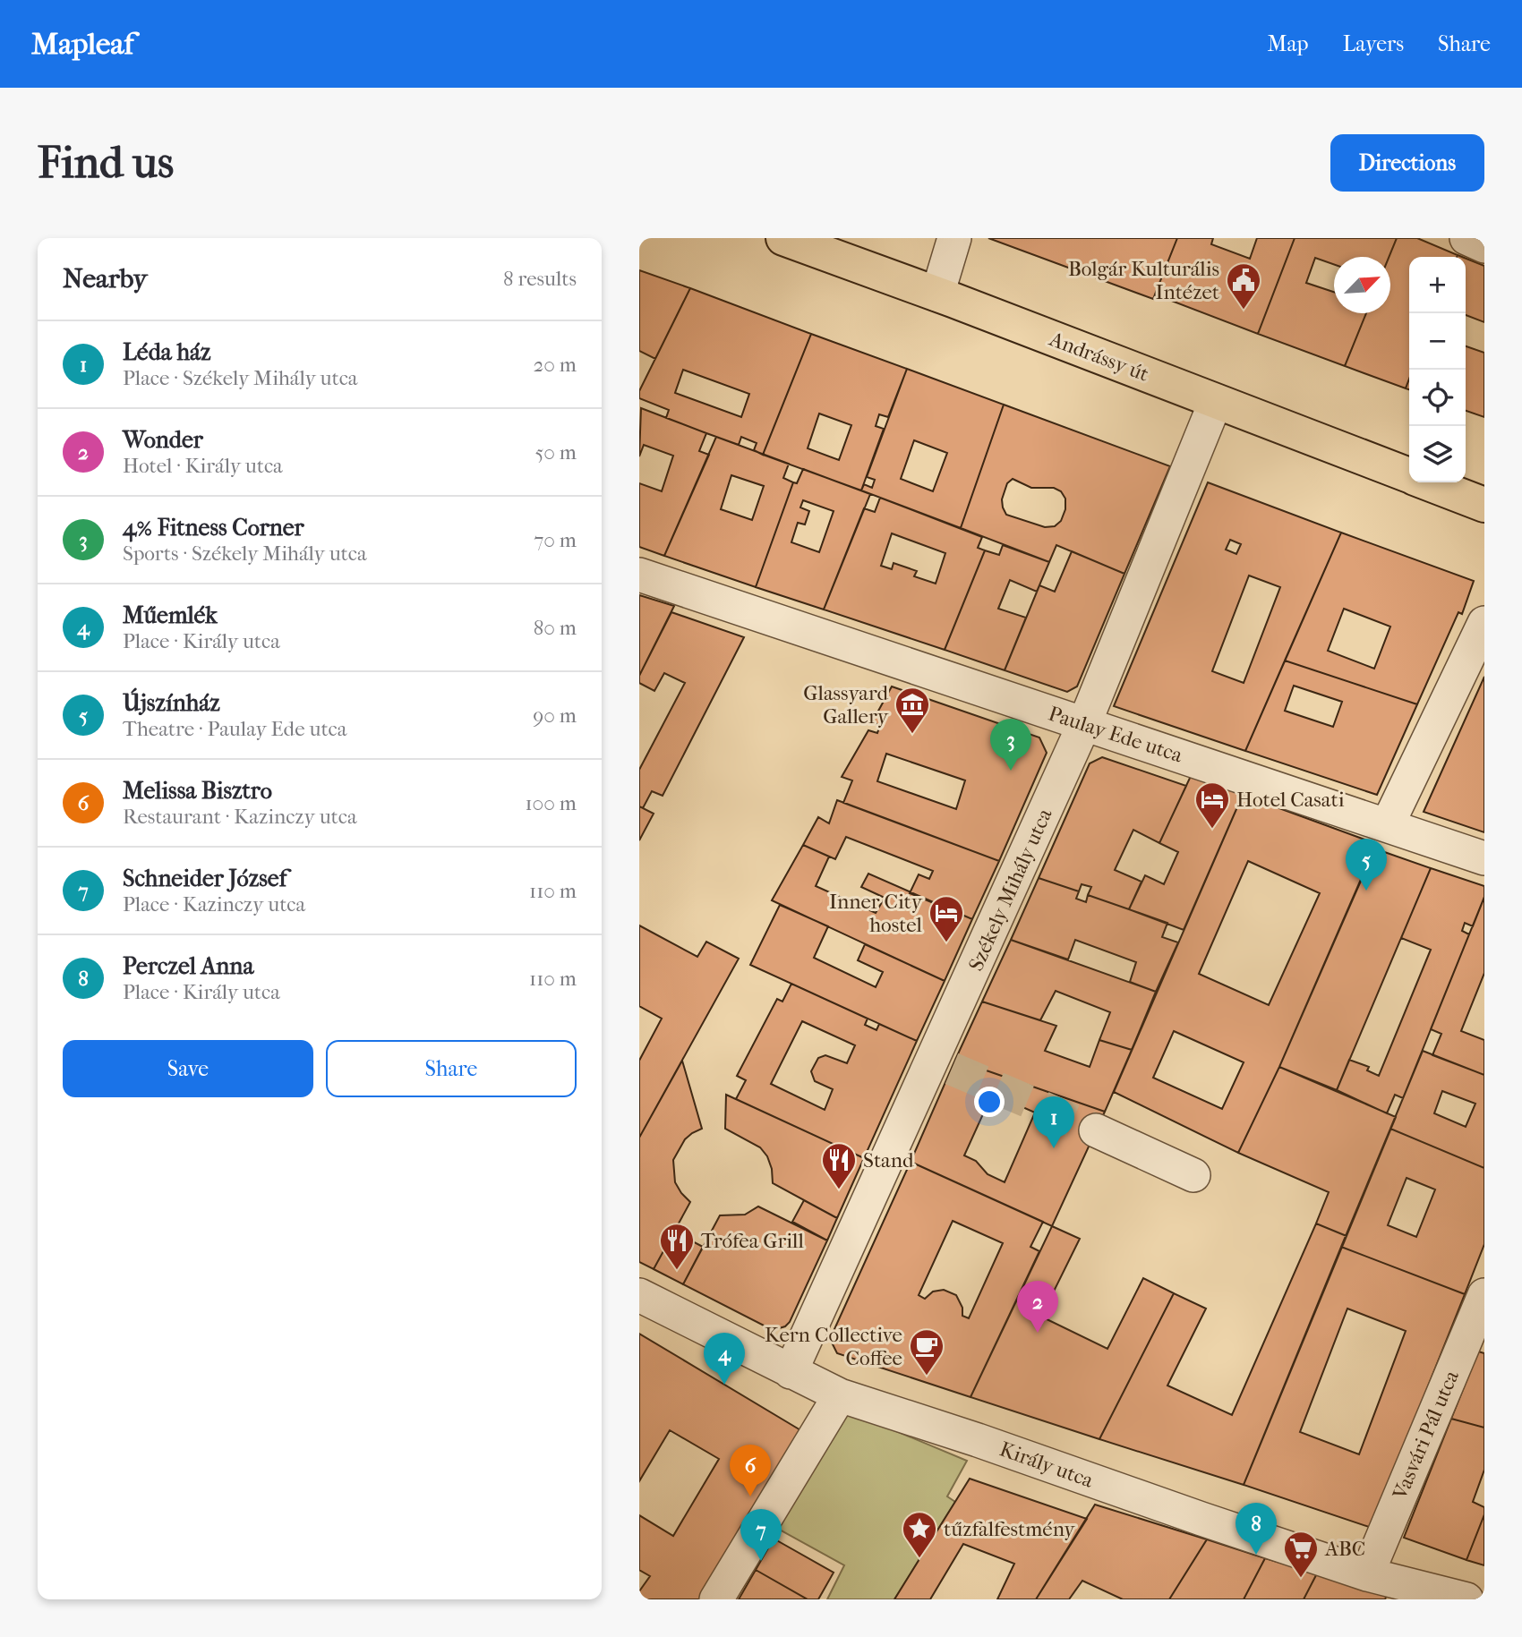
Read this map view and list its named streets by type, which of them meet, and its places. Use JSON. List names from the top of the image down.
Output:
{
  "streets": {
    "main road": ["Andrássy út"],
    "street": [
      "Paulay Ede utca",
      "Székely Mihály utca",
      "Vasvári Pál utca",
      "Király utca"
    ]
  },
  "crossings": [
    ["Andrássy út", "Székely Mihály utca"],
    ["Paulay Ede utca", "Székely Mihály utca"],
    ["Székely Mihály utca", "Király utca"],
    ["Vasvári Pál utca", "Király utca"]
  ],
  "places": {
    "public building": ["Bolgár Kulturális Intézet"],
    "museum": ["Glassyard Gallery"],
    "hotel": ["Hotel Casati", "Inner City hostel"],
    "restaurant": ["Stand", "Trófea Grill"],
    "cafe": ["Kern Collective Coffee"],
    "place": ["tűzfalfestmény"],
    "supermarket": ["ABC"]
  },
  "north": "top right",
  "page": {
    "header": "Mapleaf",
    "nav": ["Map", "Layers", "Share"],
    "buttons": [
      "Directions",
      ["Save", "Share"]
    ],
    "title": "Find us",
    "heading": ["Nearby", "8 results"],
    "map_buttons": ["+", "−"],
    "list": [
      {
        "mark": "1",
        "name": "Léda ház",
        "note": "Place · Székely Mihály utca",
        "value": "20 m"
      },
      {
        "mark": "2",
        "name": "Wonder",
        "note": "Hotel · Király utca",
        "value": "50 m"
      },
      {
        "mark": "3",
        "name": "4% Fitness Corner",
        "note": "Sports · Székely Mihály utca",
        "value": "70 m"
      },
      {
        "mark": "4",
        "name": "Műemlék",
        "note": "Place · Király utca",
        "value": "80 m"
      },
      {
        "mark": "5",
        "name": "Újszínház",
        "note": "Theatre · Paulay Ede utca",
        "value": "90 m"
      },
      {
        "mark": "6",
        "name": "Melissa Bisztro",
        "note": "Restaurant · Kazinczy utca",
        "value": "100 m"
      },
      {
        "mark": "7",
        "name": "Schneider József",
        "note": "Place · Kazinczy utca",
        "value": "110 m"
      },
      {
        "mark": "8",
        "name": "Perczel Anna",
        "note": "Place · Király utca",
        "value": "110 m"
      }
    ],
    "pins": [
      "3",
      "5",
      "1",
      "2",
      "4",
      "6",
      "8",
      "7"
    ]
  }
}
